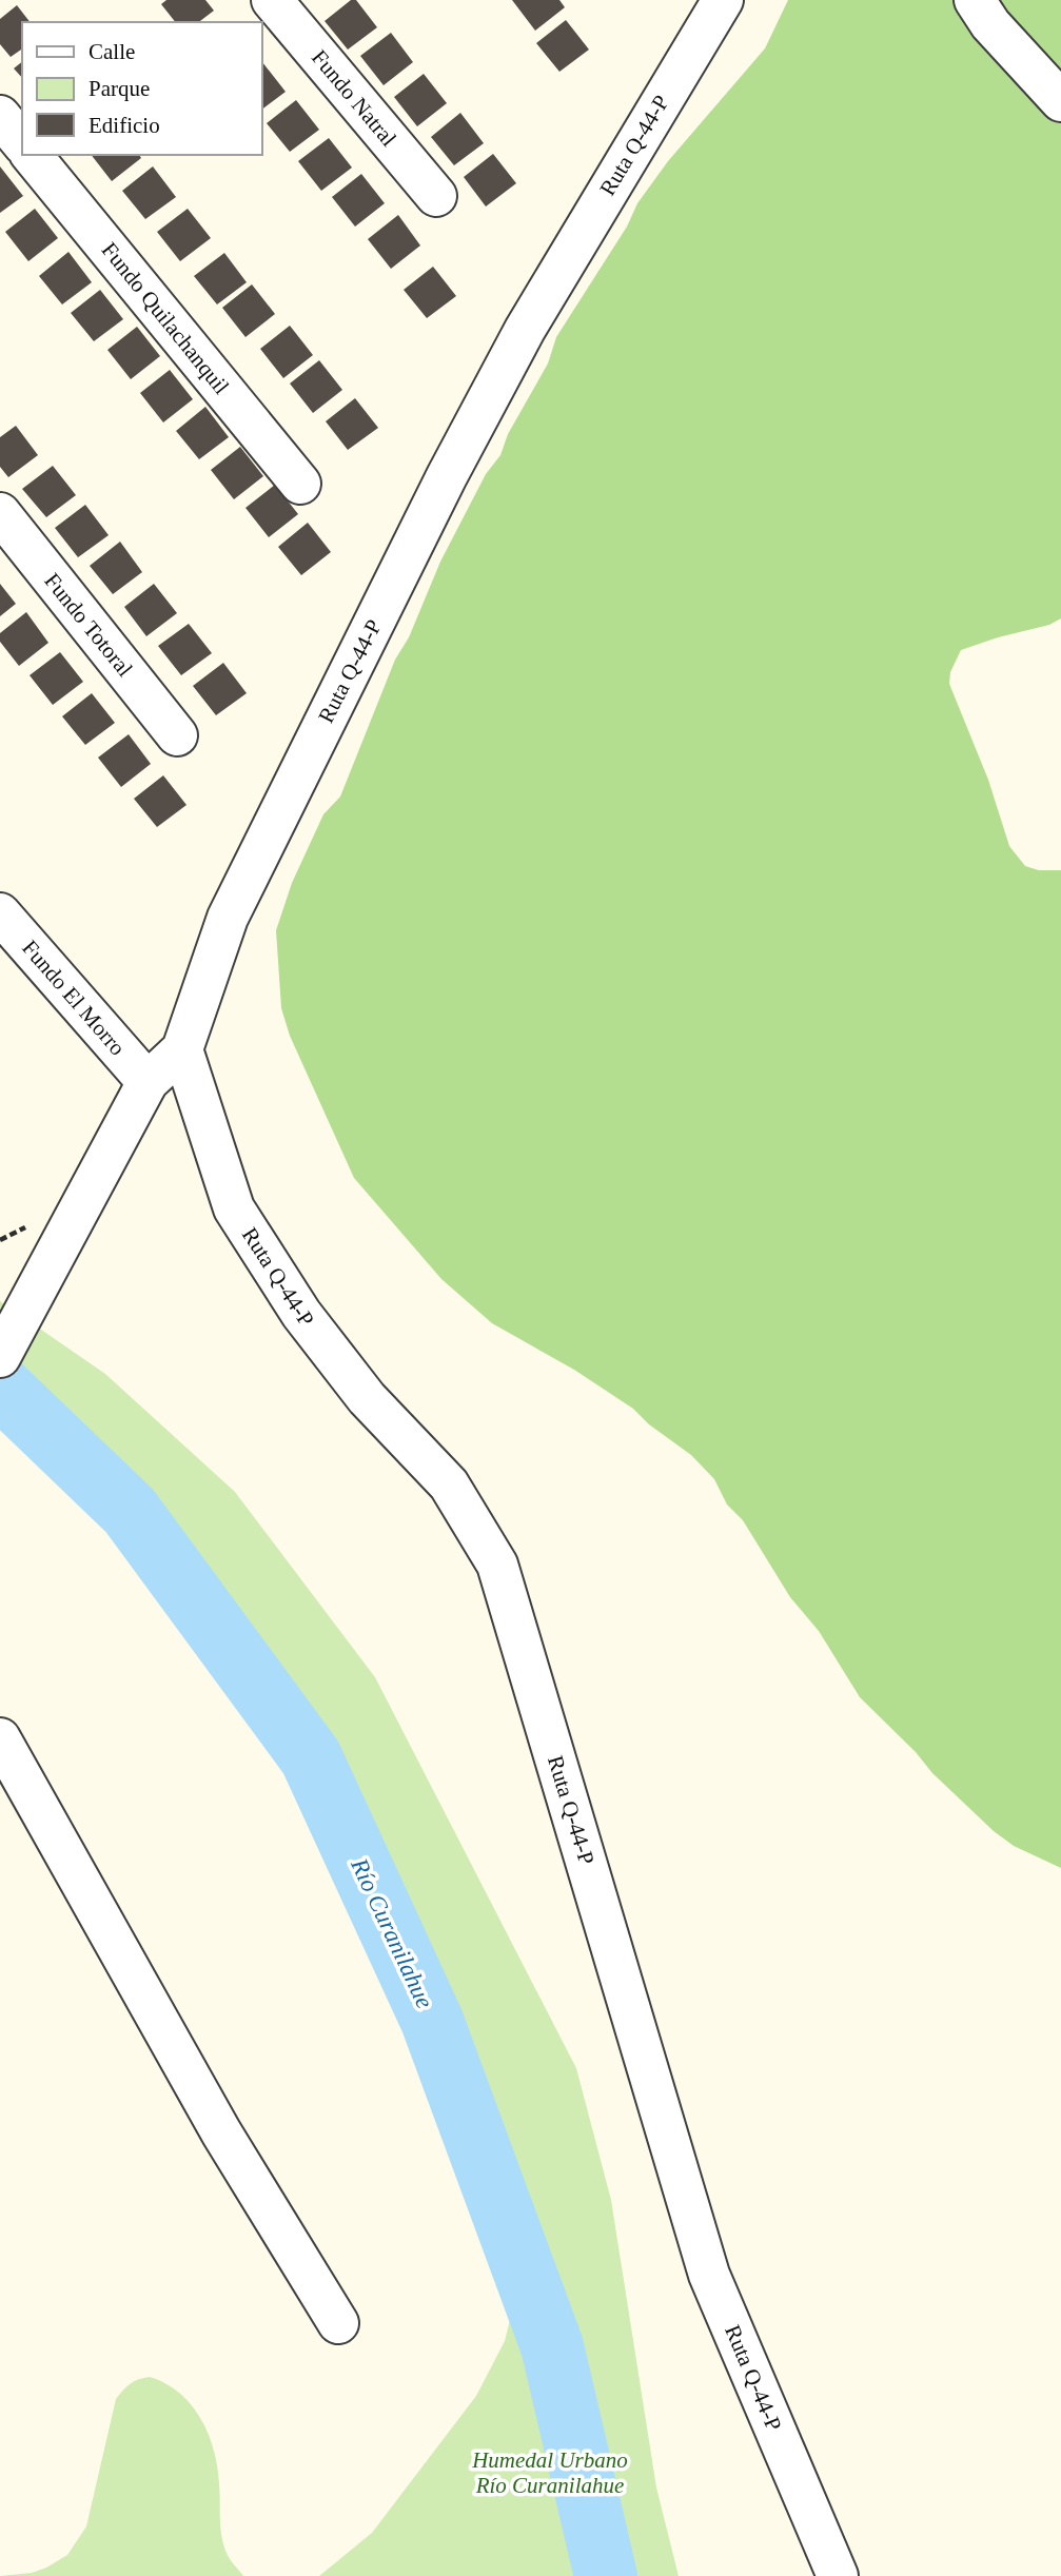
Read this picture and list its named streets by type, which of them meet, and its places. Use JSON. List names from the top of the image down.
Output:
{
  "streets": {
    "street": [
      "Fundo Natral",
      "Ruta Q-44-P",
      "Fundo Quilachanquil",
      "Fundo Totoral",
      "Fundo El Morro"
    ]
  },
  "water": ["Río Curanilahue"],
  "parks": ["Humedal Urbano Río Curanilahue"],
  "legend": ["Calle", "Parque", "Edificio"]
}
